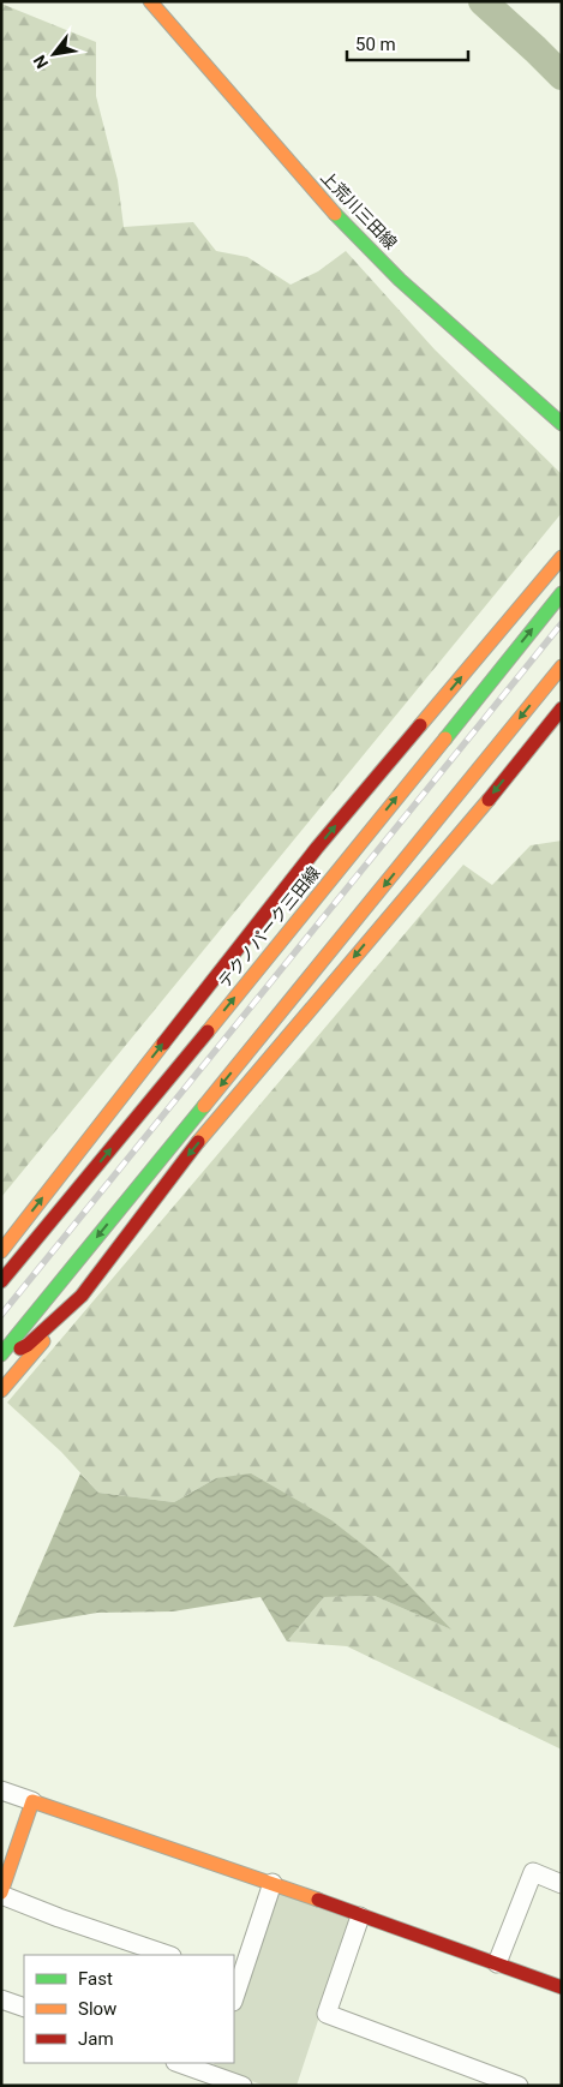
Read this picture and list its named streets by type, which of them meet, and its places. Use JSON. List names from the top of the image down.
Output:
{
  "streets": {
    "main road": ["上荒川三田線", "テクノパーク三田線"]
  },
  "legend": ["Fast", "Slow", "Jam"],
  "scale_bar": "50 m",
  "north": "bottom left"
}
